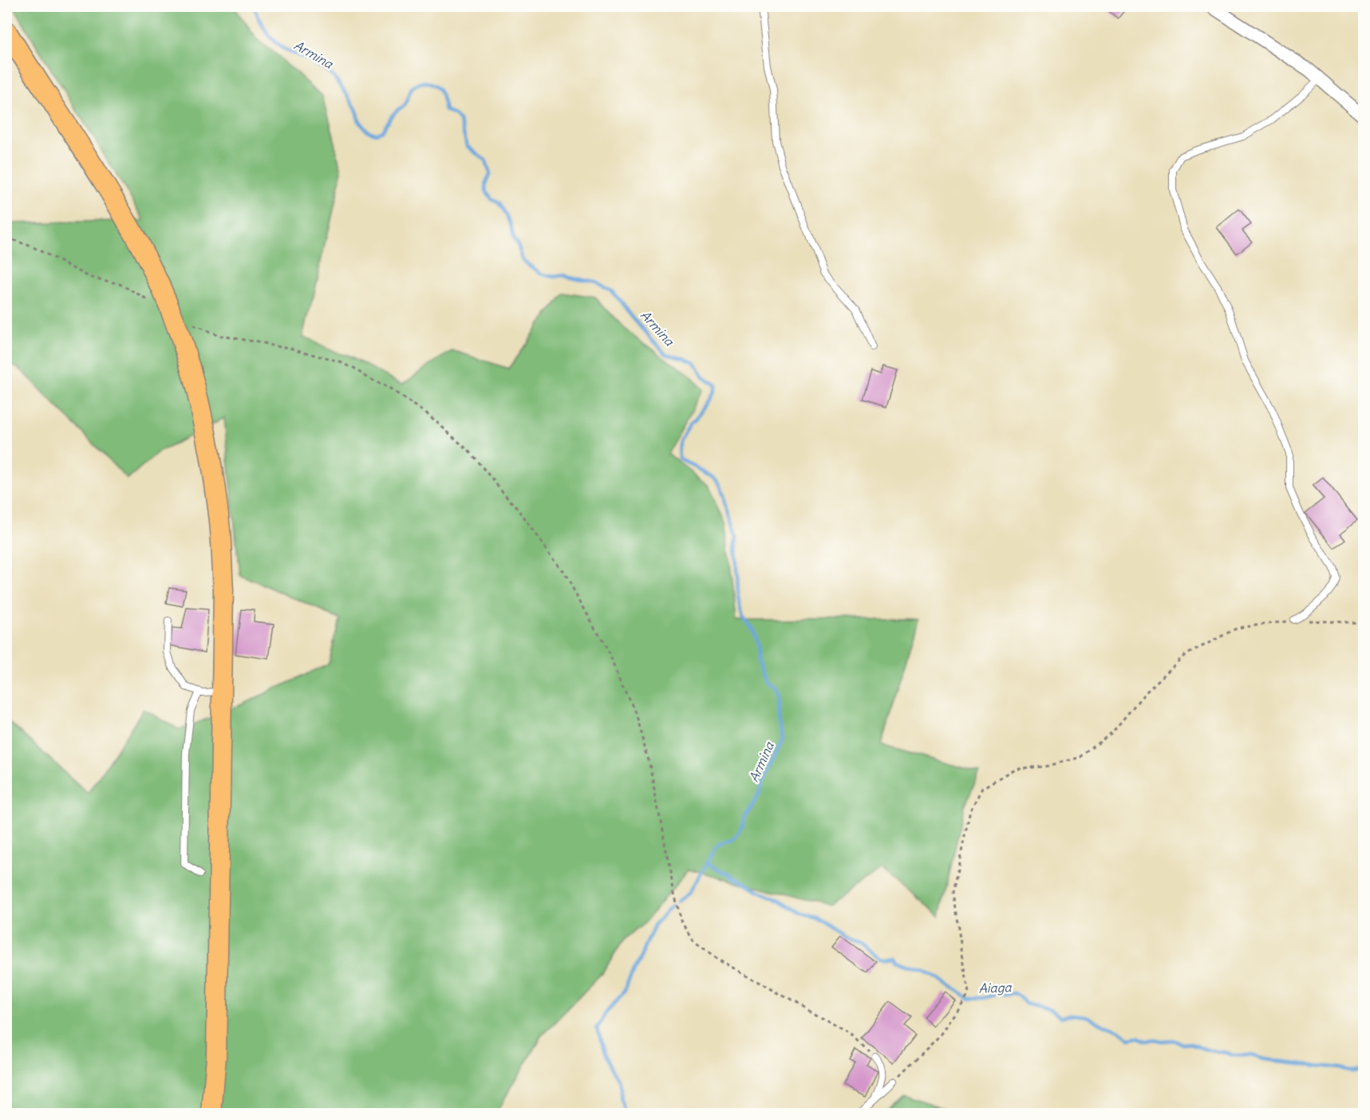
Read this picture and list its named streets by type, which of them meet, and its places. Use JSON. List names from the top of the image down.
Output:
{
  "water": ["Armina", "Aiaga"]
}
